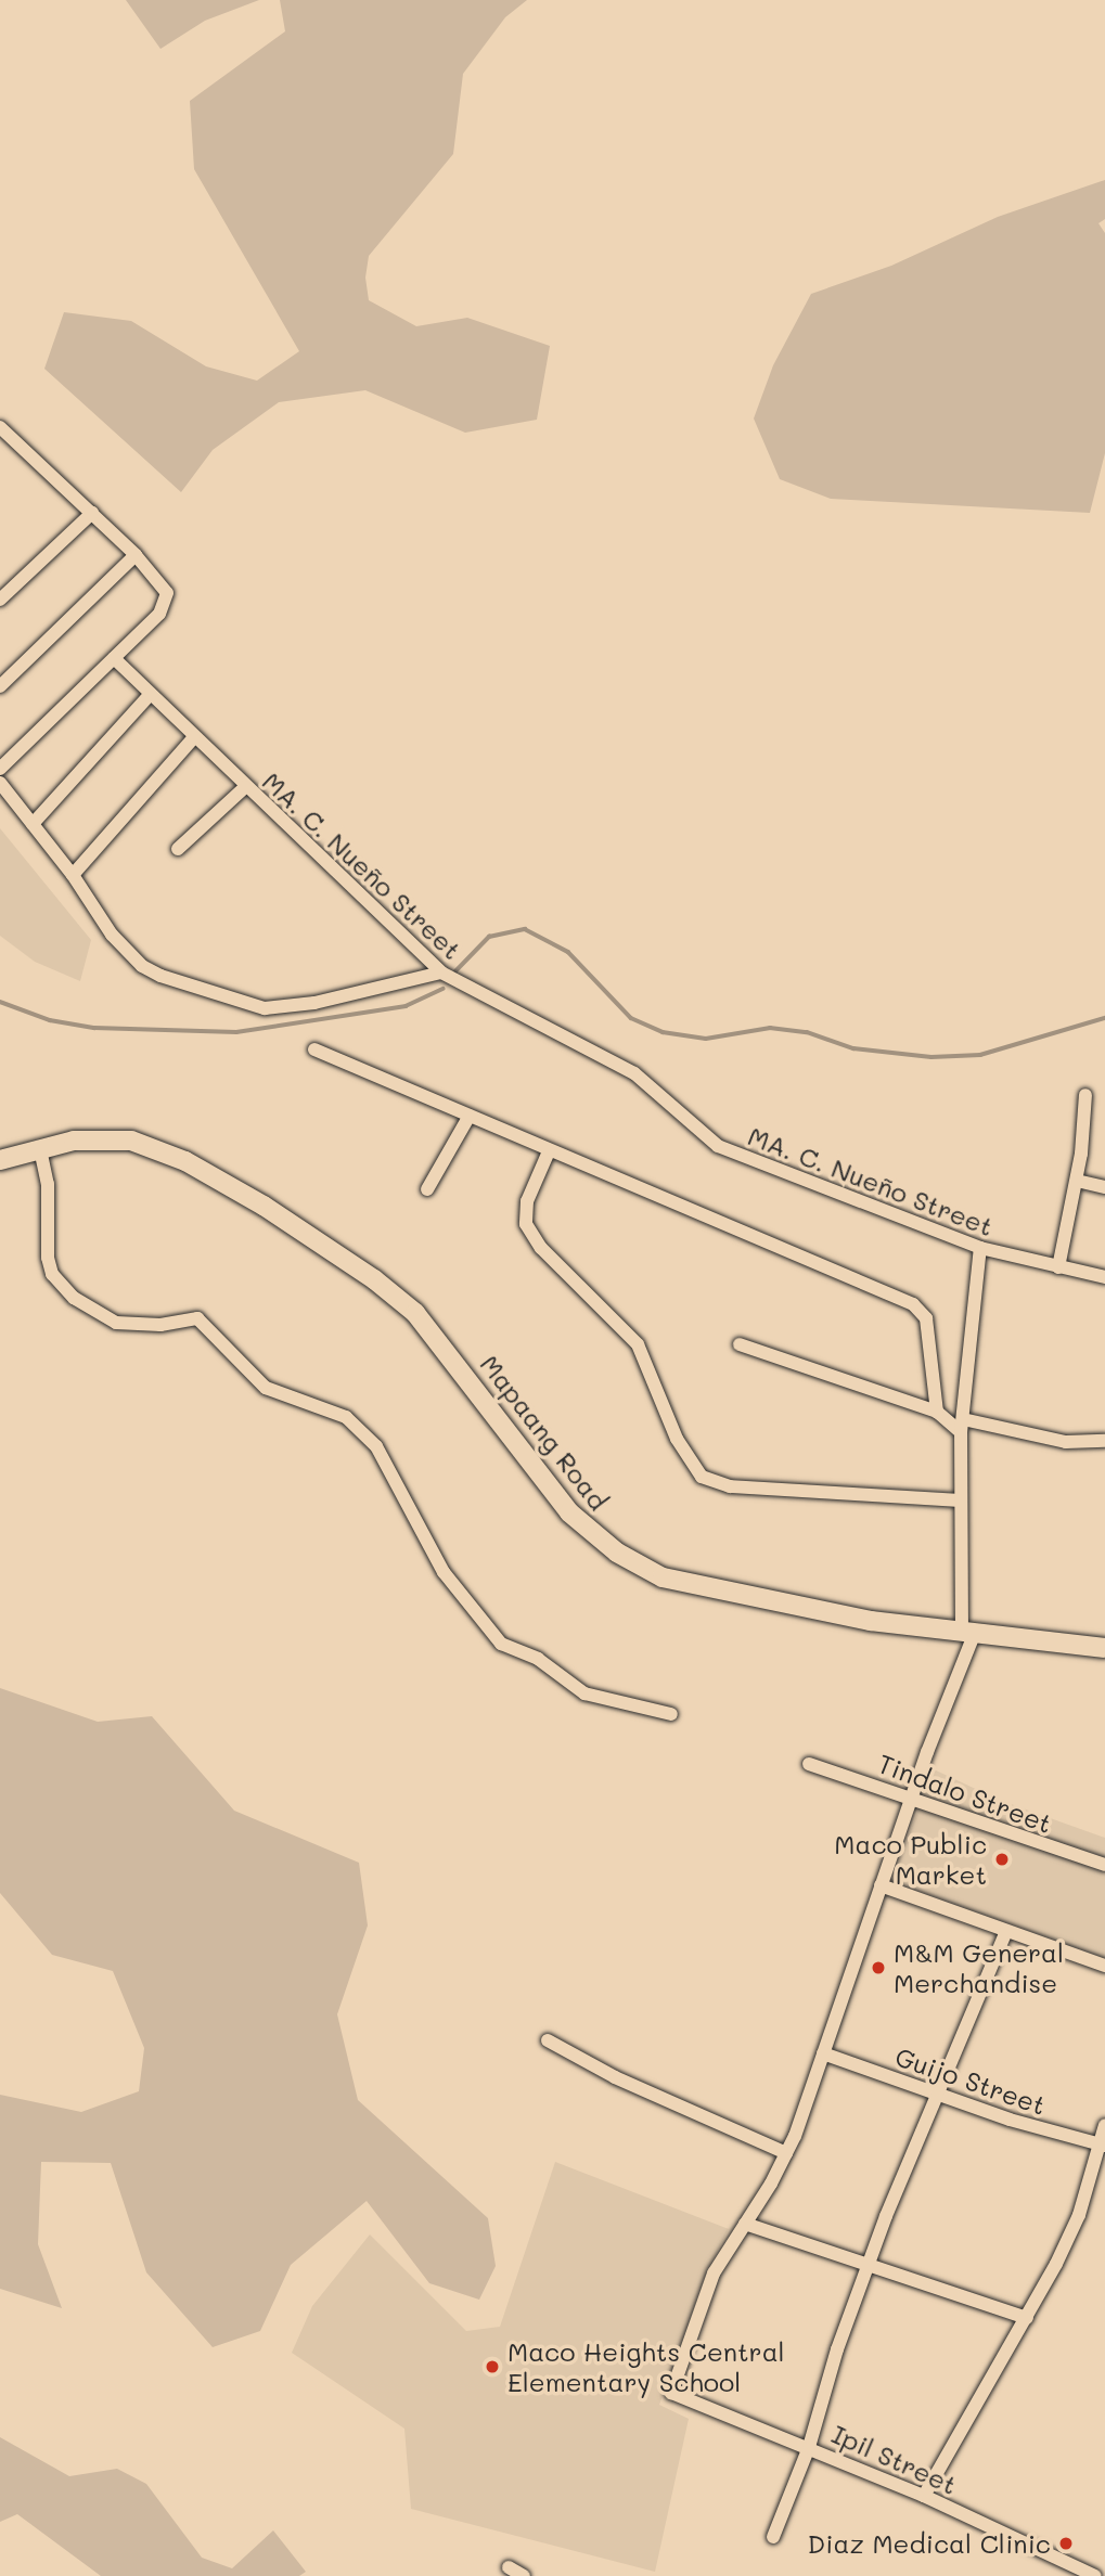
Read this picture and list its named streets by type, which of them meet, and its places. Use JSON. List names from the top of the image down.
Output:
{
  "streets": {
    "street": [
      "MA. C. Nueño Street",
      "Mapaang Road",
      "Tindalo Street",
      "Guijo Street",
      "Ipil Street"
    ]
  },
  "places": [
    "Maco Public Market",
    "M&M General Merchandise",
    "Maco Heights Central Elementary School",
    "Diaz Medical Clinic"
  ]
}
